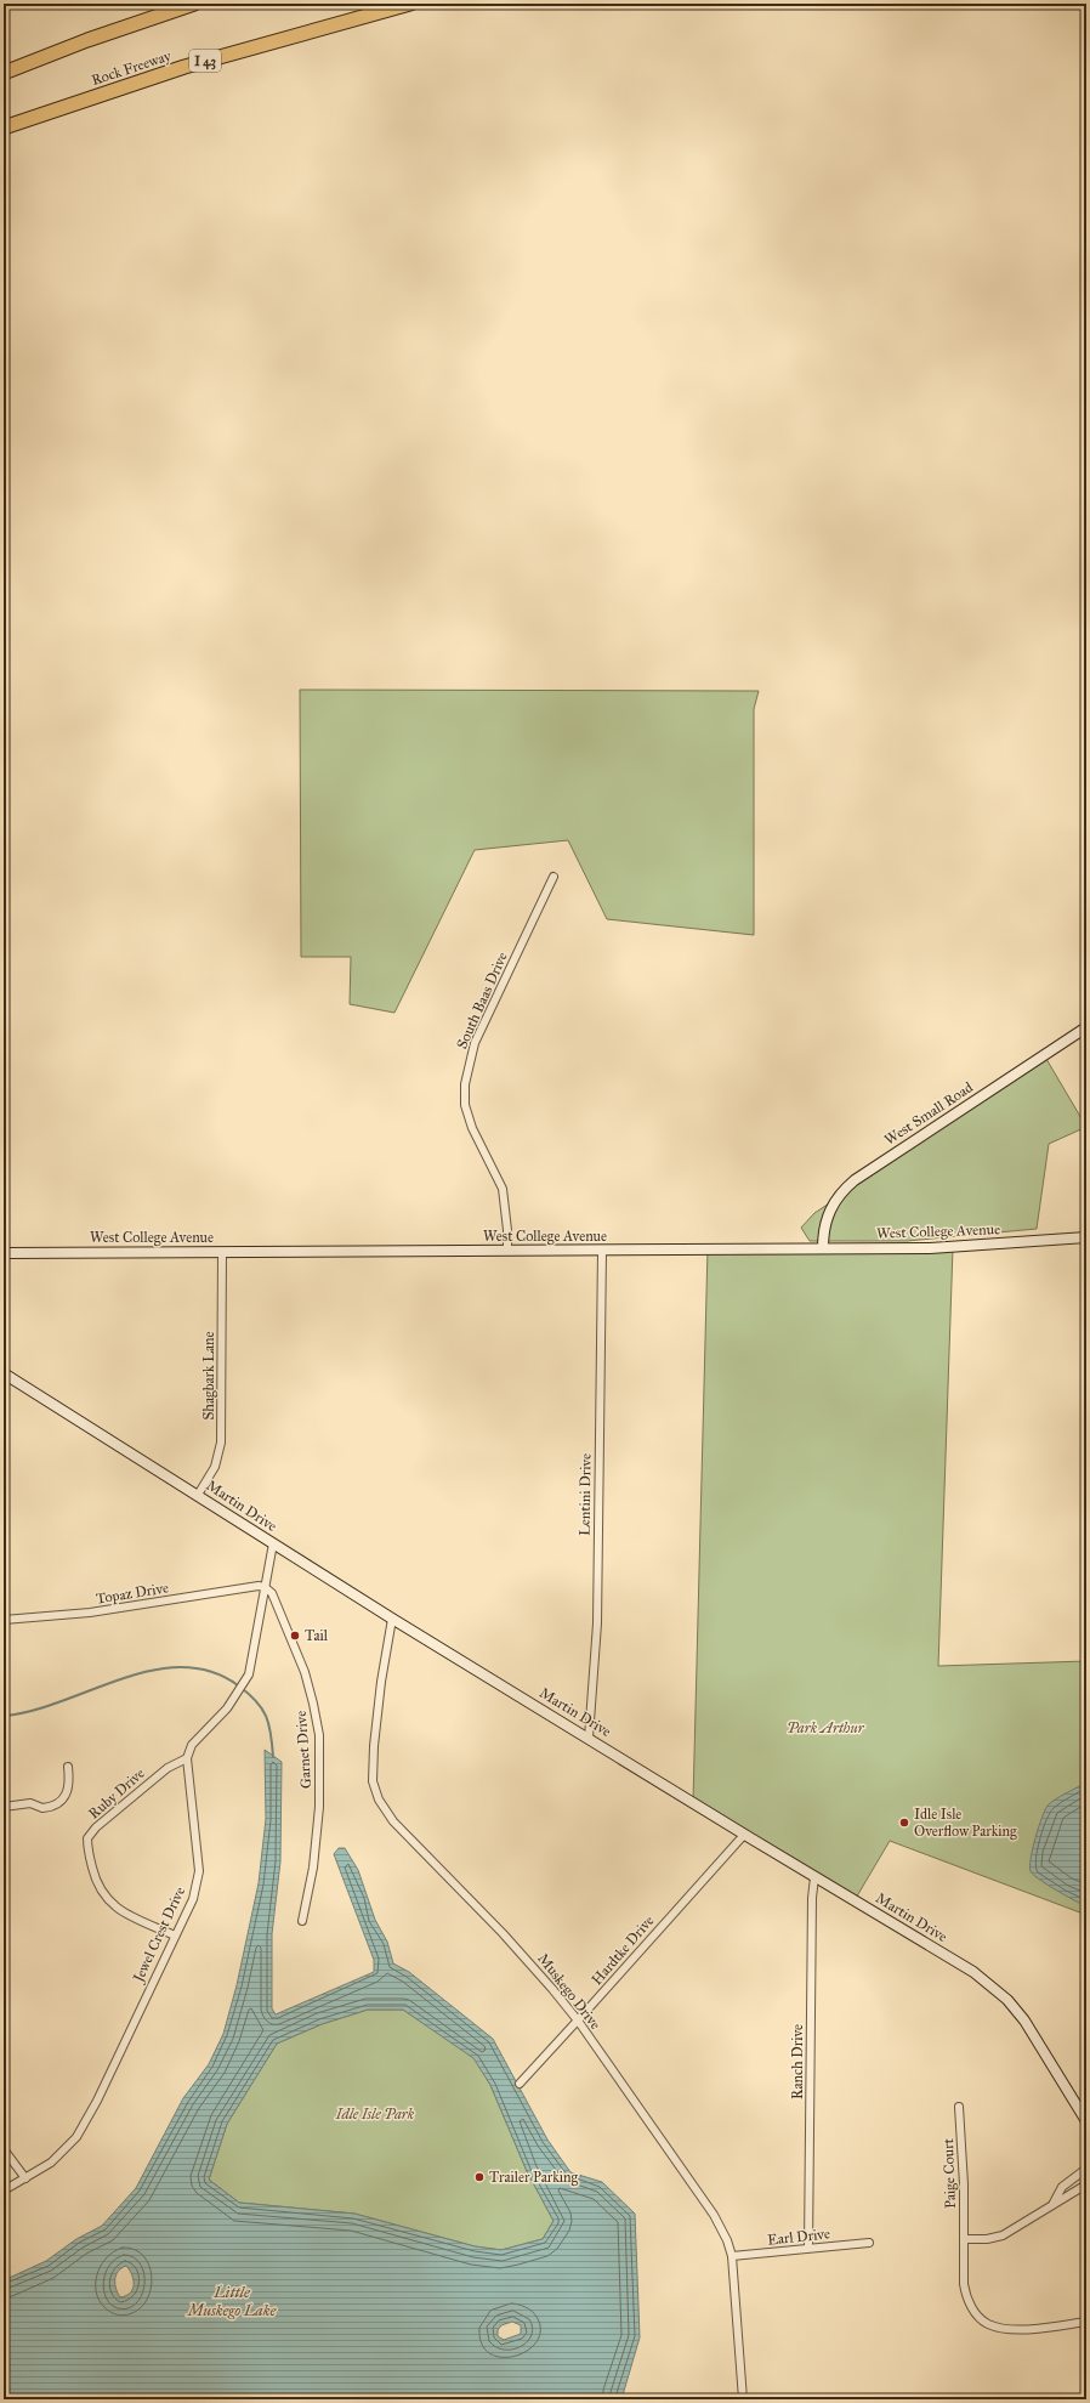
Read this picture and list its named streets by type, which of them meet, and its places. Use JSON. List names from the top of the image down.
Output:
{
  "streets": {
    "highway": ["I 43", "Rock Freeway"],
    "street": [
      "South Baas Drive",
      "West Small Road",
      "West College Avenue",
      "Shagbark Lane",
      "Lentini Drive",
      "Martin Drive",
      "Topaz Drive",
      "Garnet Drive",
      "Ruby Drive",
      "Jewel Crest Drive",
      "Hardtke Drive",
      "Muskego Drive",
      "Ranch Drive",
      "Paige Court",
      "Earl Drive"
    ]
  },
  "crossings": [
    ["South Baas Drive", "West College Avenue"],
    ["West Small Road", "West College Avenue"],
    ["West College Avenue", "Shagbark Lane"],
    ["West College Avenue", "Lentini Drive"],
    ["Shagbark Lane", "Martin Drive"],
    ["Lentini Drive", "Martin Drive"],
    ["Martin Drive", "Hardtke Drive"],
    ["Martin Drive", "Muskego Drive"],
    ["Martin Drive", "Ranch Drive"],
    ["Topaz Drive", "Garnet Drive"],
    ["Ruby Drive", "Jewel Crest Drive"],
    ["Hardtke Drive", "Muskego Drive"],
    ["Muskego Drive", "Earl Drive"],
    ["Ranch Drive", "Earl Drive"]
  ],
  "water": ["Little Muskego Lake"],
  "parks": ["Park Arthur", "Idle Isle Park"],
  "places": ["Tail", "Idle Isle Overflow Parking", "Trailer Parking"]
}
